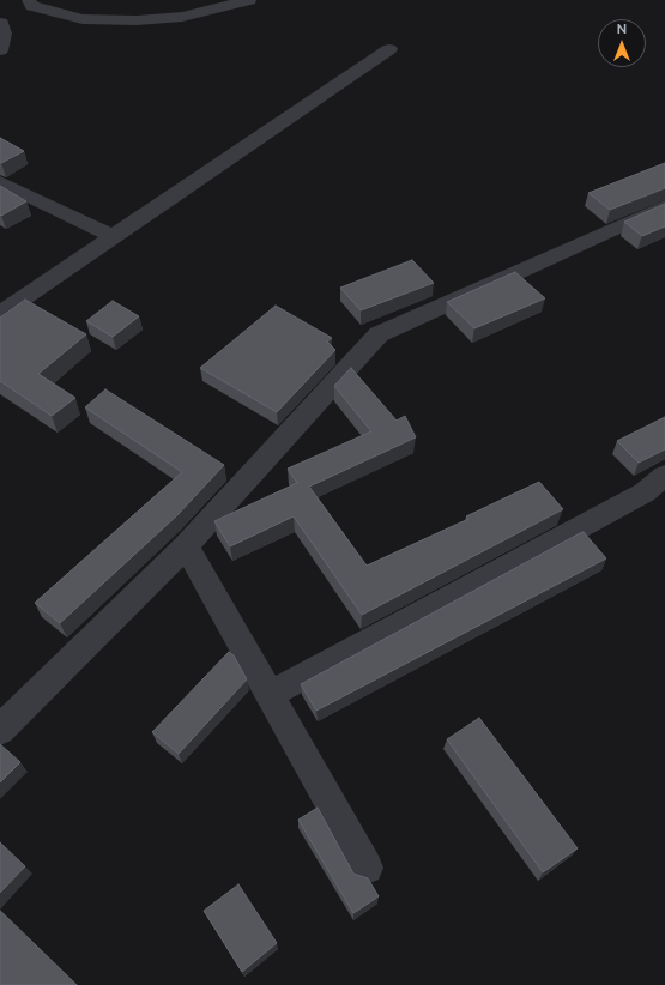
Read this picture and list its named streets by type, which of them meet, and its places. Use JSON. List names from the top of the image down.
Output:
{
  "north": "top"
}
